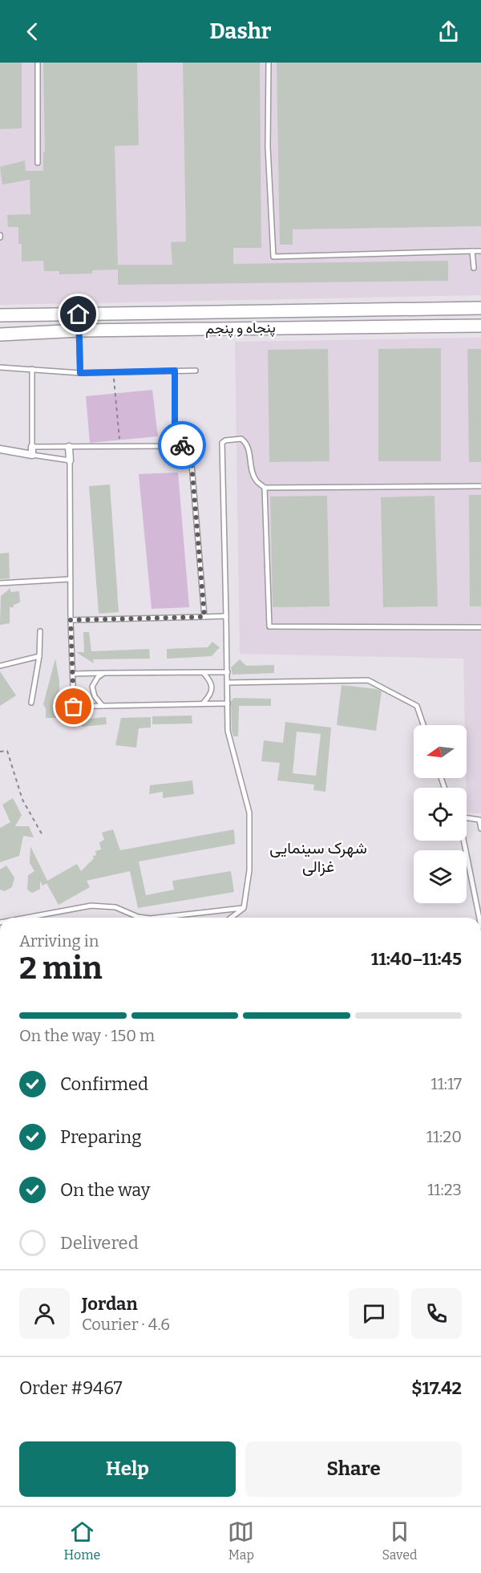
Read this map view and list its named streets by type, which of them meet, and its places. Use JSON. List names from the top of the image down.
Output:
{
  "streets": {
    "main road": ["پنجاه و پنجم"]
  },
  "districts": ["شهرک سینمایی غزالی"],
  "north": "left",
  "page": {
    "header": "Dashr",
    "heading": ["2 min", "Arriving in", "11:40–11:45"],
    "panel": [
      "Jordan",
      "Courier · 4.6",
      "Order #9467",
      "$17.42"
    ],
    "bar": "On the way · 150 m",
    "list": [
      ["Confirmed", "11:17"],
      ["Preparing", "11:20"],
      ["On the way", "11:23"],
      "Delivered"
    ],
    "buttons": ["Help", "Share"],
    "tabs": ["Home", "Map", "Saved"]
  }
}
